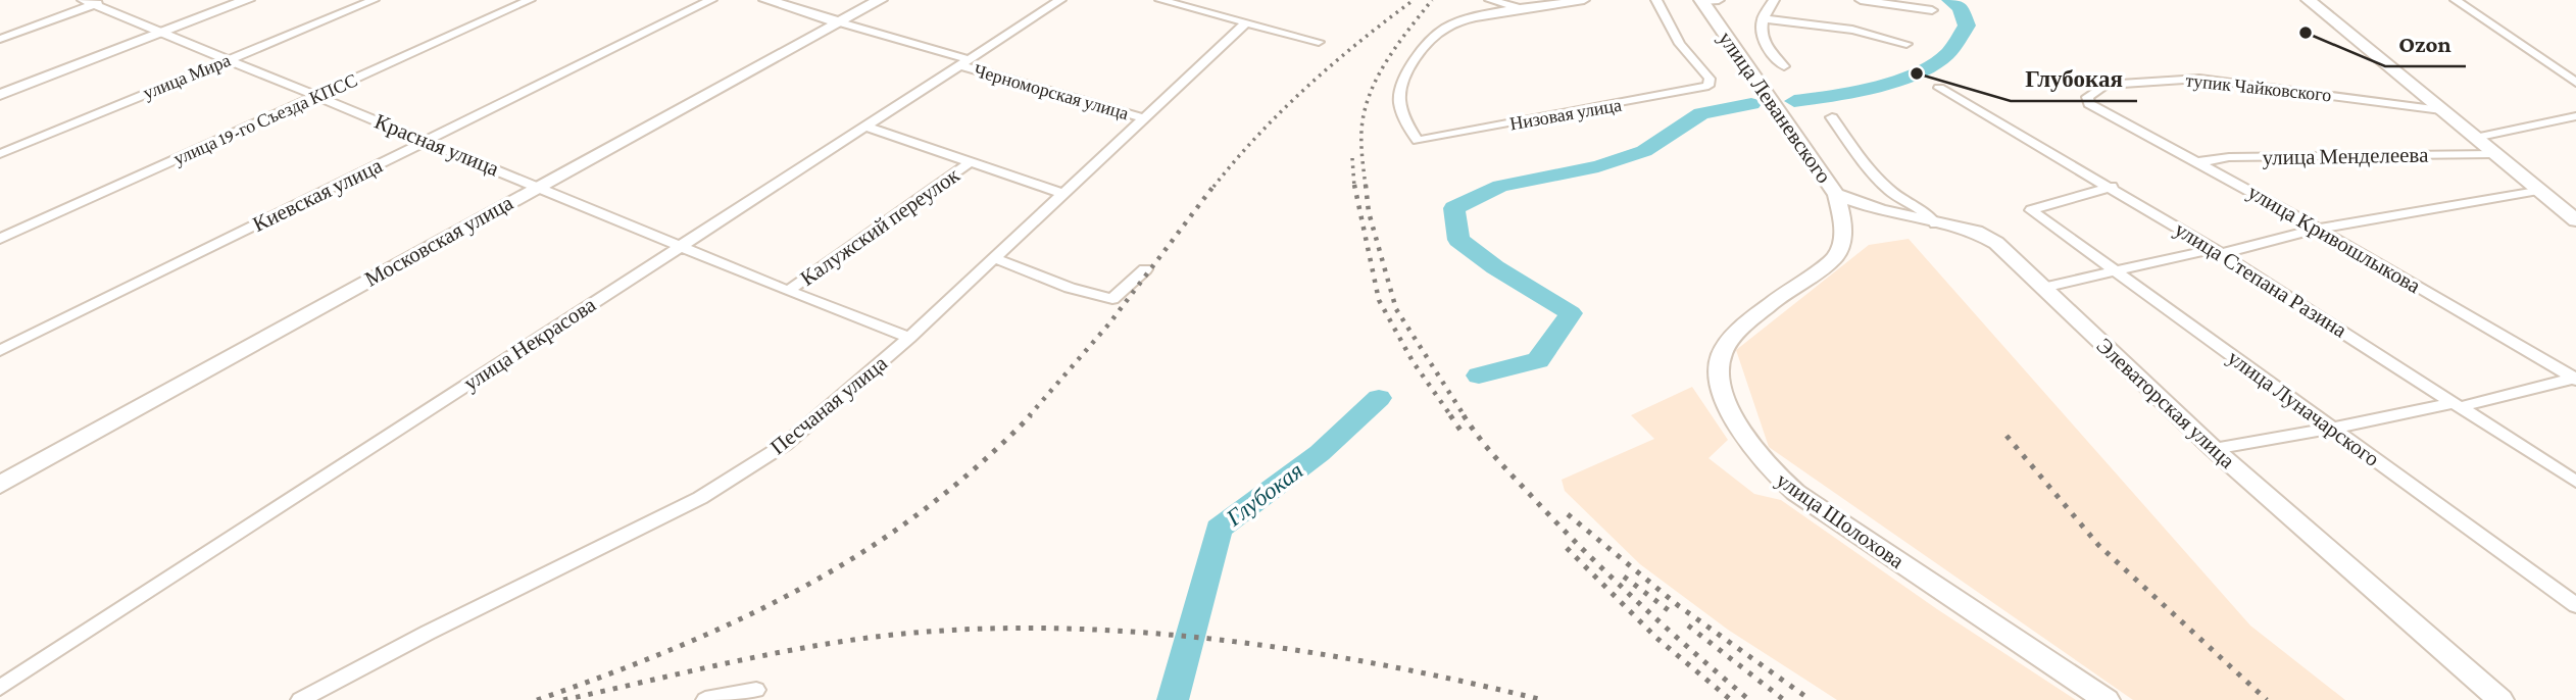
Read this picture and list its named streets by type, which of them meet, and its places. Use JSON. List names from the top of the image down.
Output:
{
  "streets": {
    "street": [
      "улица Мира",
      "тупик Чайковского",
      "Черноморская улица",
      "улица Леваневского",
      "Низовая улица",
      "улица 19-го Съезда КПСС",
      "Красная улица",
      "улица Менделеева",
      "Киевская улица",
      "Калужский переулок",
      "улица Кривошлыкова",
      "Московская улица",
      "улица Степана Разина",
      "улица Некрасова",
      "Элеваторская улица",
      "Песчаная улица",
      "улица Луначарского",
      "улица Шолохова"
    ]
  },
  "crossings": [
    ["улица Мира", "Красная улица"],
    ["тупик Чайковского", "улица Кривошлыкова"],
    ["Черноморская улица", "Московская улица"],
    ["Черноморская улица", "улица Некрасова"],
    ["Черноморская улица", "Песчаная улица"],
    ["улица Леваневского", "Низовая улица"],
    ["улица Леваневского", "улица Шолохова"],
    ["улица 19-го Съезда КПСС", "Красная улица"],
    ["Красная улица", "Киевская улица"],
    ["Красная улица", "Калужский переулок"],
    ["Красная улица", "Московская улица"],
    ["Красная улица", "улица Некрасова"],
    ["Красная улица", "Песчаная улица"],
    ["улица Менделеева", "улица Кривошлыкова"],
    ["улица Степана Разина", "улица Луначарского"]
  ],
  "water": ["Глубокая"],
  "places": ["Ozon", "Глубокая"]
}
